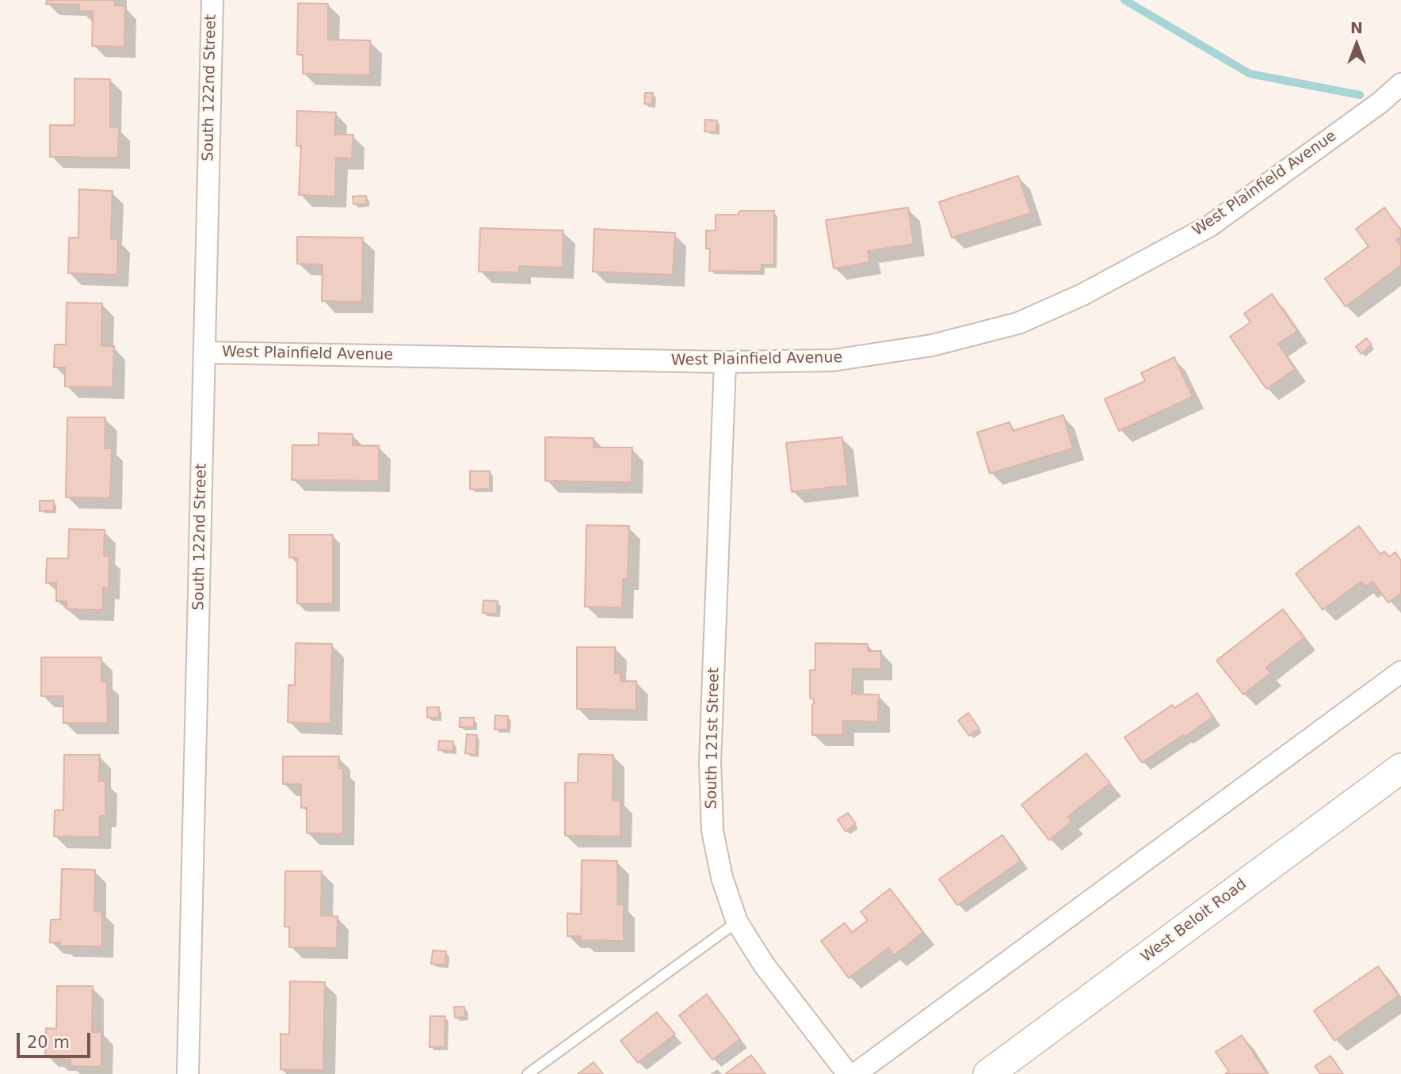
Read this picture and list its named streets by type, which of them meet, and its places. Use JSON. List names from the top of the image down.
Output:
{
  "streets": {
    "main road": ["West Beloit Road"],
    "street": ["South 122nd Street", "West Plainfield Avenue", "South 121st Street"]
  },
  "crossings": [
    ["South 122nd Street", "West Plainfield Avenue"],
    ["West Plainfield Avenue", "South 121st Street"]
  ],
  "scale_bar": "20 m",
  "north": "top"
}
